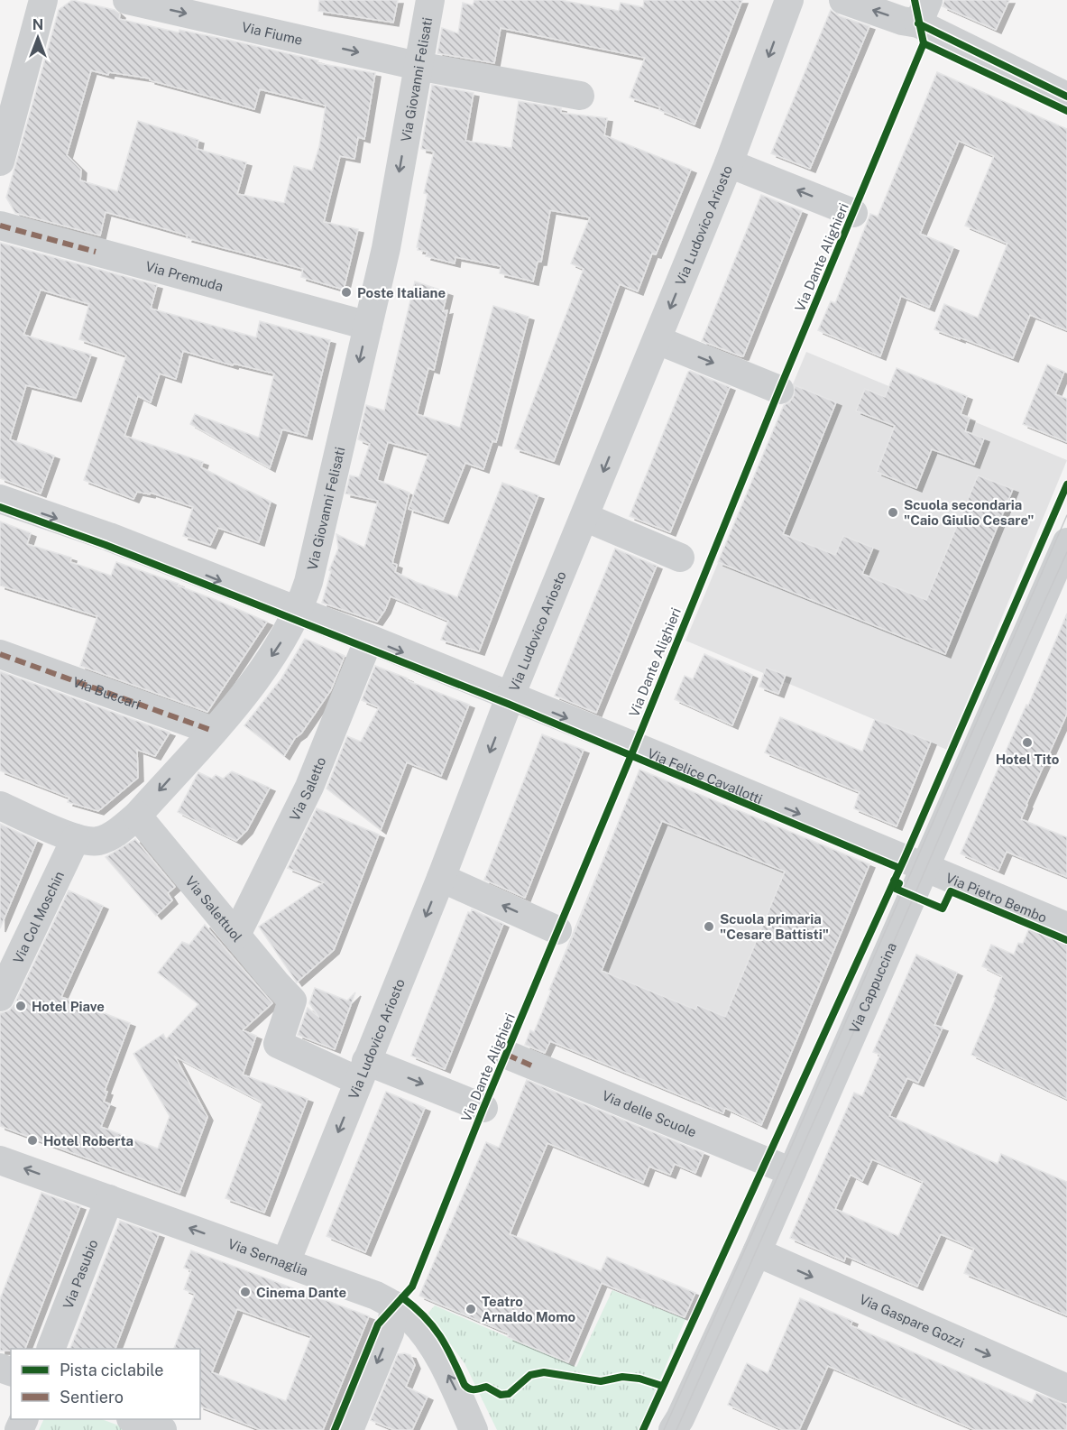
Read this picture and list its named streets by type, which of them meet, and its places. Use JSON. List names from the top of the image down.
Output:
{
  "streets": {
    "street": [
      "Via Fiume",
      "Via Giovanni Felisati",
      "Via Ludovico Ariosto",
      "Via Premuda",
      "Via Buccari",
      "Via Felice Cavallotti",
      "Via Saletto",
      "Via Pietro Bembo",
      "Via Salettuol",
      "Via Col Moschin",
      "Via Cappuccina",
      "Via delle Scuole",
      "Via Sernaglia",
      "Via Pasubio",
      "Via Gaspare Gozzi"
    ],
    "cycle path": ["Via Dante Alighieri"]
  },
  "crossings": [
    ["Via Fiume", "Via Giovanni Felisati"],
    ["Via Giovanni Felisati", "Via Premuda"],
    ["Via Giovanni Felisati", "Via Buccari"],
    ["Via Giovanni Felisati", "Via Felice Cavallotti"],
    ["Via Giovanni Felisati", "Via Salettuol"],
    ["Via Giovanni Felisati", "Via Col Moschin"],
    ["Via Ludovico Ariosto", "Via Felice Cavallotti"],
    ["Via Ludovico Ariosto", "Via Salettuol"],
    ["Via Ludovico Ariosto", "Via Sernaglia"],
    ["Via Felice Cavallotti", "Via Saletto"],
    ["Via Felice Cavallotti", "Via Pietro Bembo"],
    ["Via Felice Cavallotti", "Via Cappuccina"],
    ["Via Saletto", "Via Salettuol"],
    ["Via Pietro Bembo", "Via Cappuccina"],
    ["Via Cappuccina", "Via delle Scuole"],
    ["Via Cappuccina", "Via Gaspare Gozzi"],
    ["Via Sernaglia", "Via Pasubio"]
  ],
  "one_way": [
    "Via Fiume",
    "Via Giovanni Felisati",
    "Via Ludovico Ariosto",
    "Via Felice Cavallotti",
    "Via Sernaglia",
    "Via Gaspare Gozzi"
  ],
  "places": [
    "Poste Italiane",
    "Scuola secondaria \"Caio Giulio Cesare\"",
    "Hotel Tito",
    "Scuola primaria \"Cesare Battisti\"",
    "Hotel Piave",
    "Hotel Roberta",
    "Cinema Dante",
    "Teatro Arnaldo Momo"
  ],
  "legend": ["Pista ciclabile", "Sentiero"],
  "north": "top"
}
